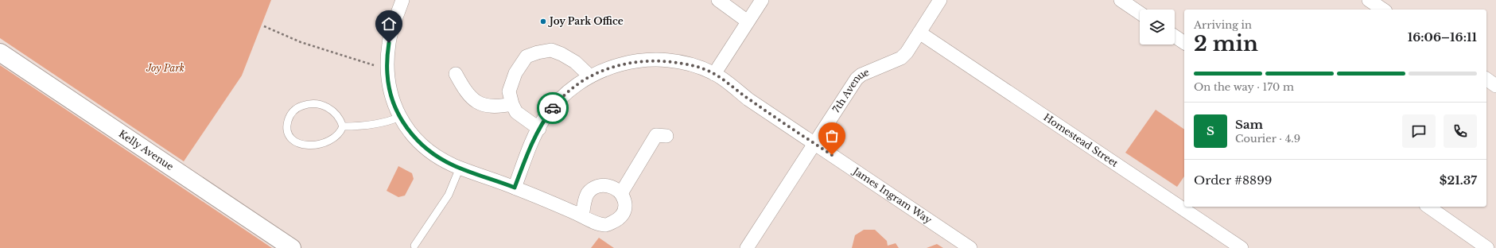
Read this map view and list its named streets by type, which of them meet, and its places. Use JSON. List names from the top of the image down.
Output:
{
  "streets": {
    "main road": ["Kelly Avenue"],
    "street": ["7th Avenue", "Homestead Street", "James Ingram Way"]
  },
  "crossings": [
    ["7th Avenue", "Homestead Street"],
    ["7th Avenue", "James Ingram Way"]
  ],
  "parks": ["Joy Park"],
  "places": ["Joy Park Office"],
  "page": {
    "heading": ["2 min", "Arriving in", "16:06–16:11"],
    "panel": [
      "Sam",
      "Courier · 4.9",
      "Order #8899",
      "$21.37"
    ],
    "bar": "On the way · 170 m",
    "round": "S"
  }
}
